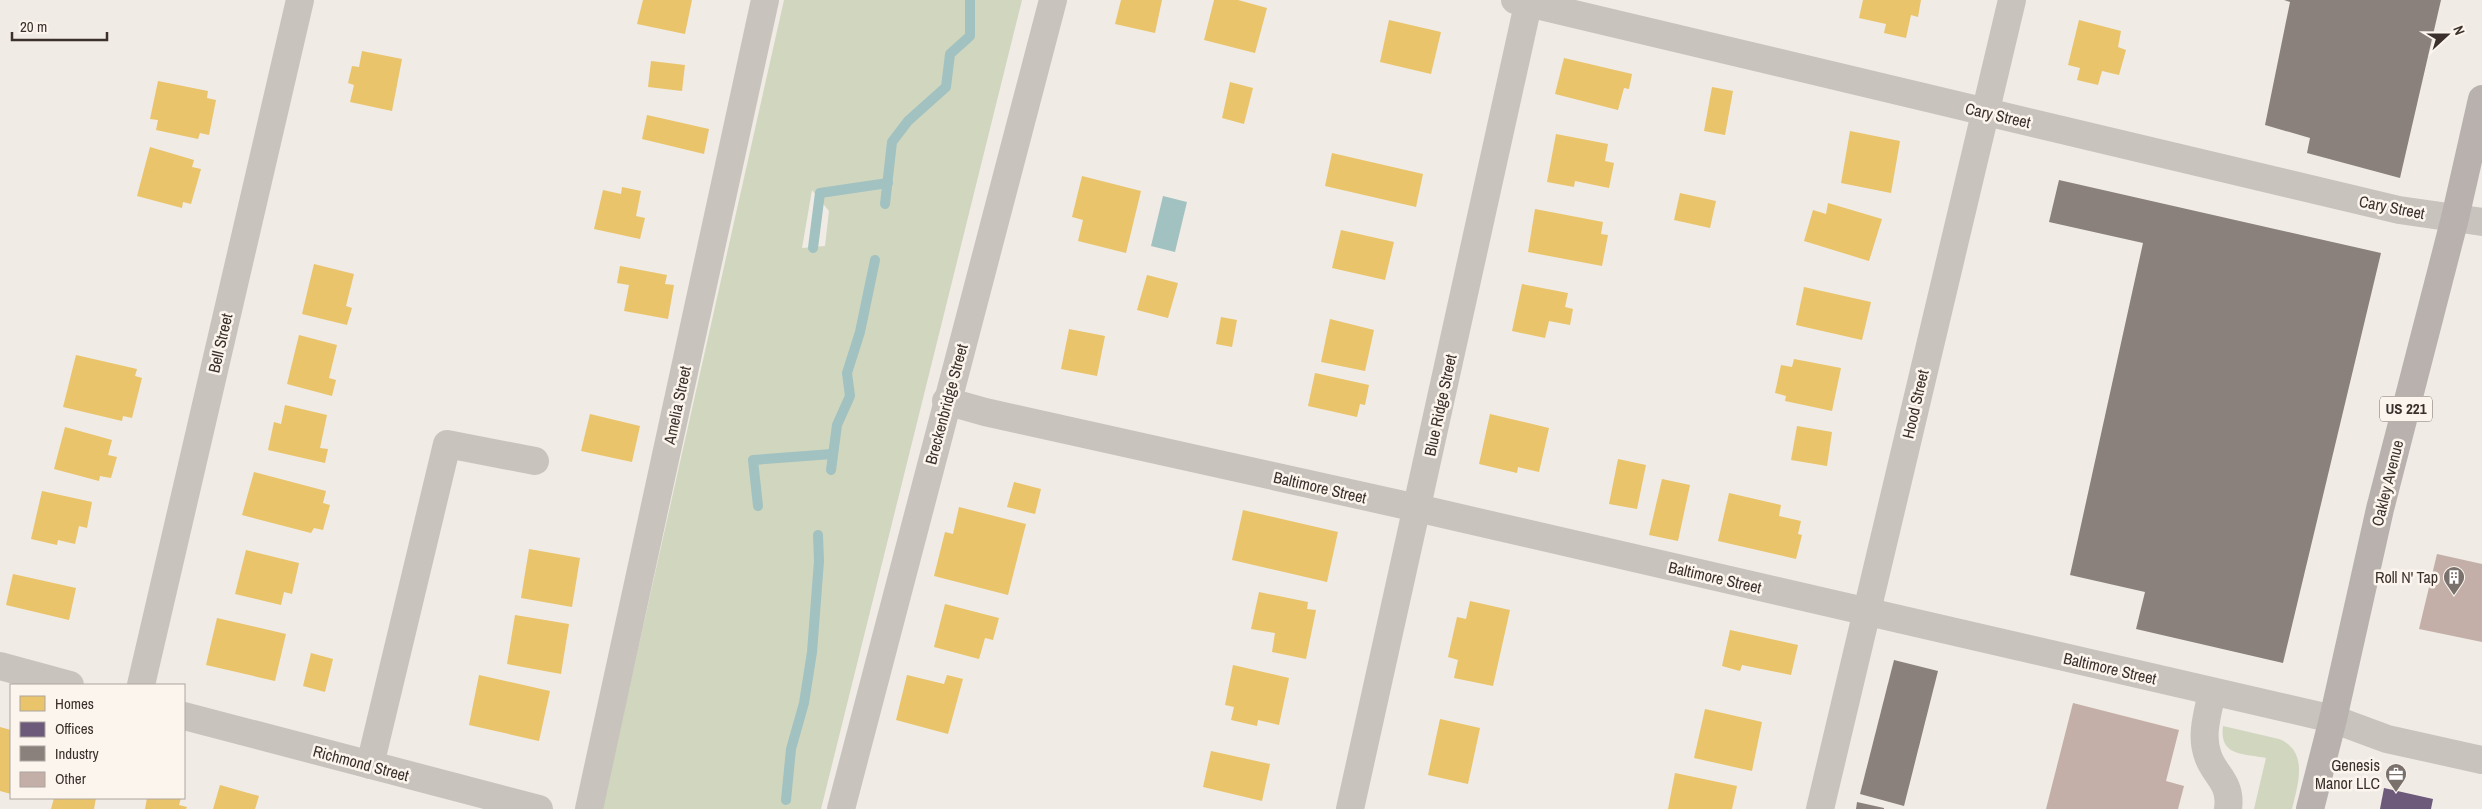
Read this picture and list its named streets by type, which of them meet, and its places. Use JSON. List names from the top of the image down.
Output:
{
  "streets": {
    "main road": ["US 221", "Oakley Avenue"],
    "street": [
      "Cary Street",
      "Bell Street",
      "Breckenbridge Street",
      "Hood Street",
      "Amelia Street",
      "Blue Ridge Street",
      "Baltimore Street",
      "Richmond Street"
    ]
  },
  "crossings": [
    ["Cary Street", "Hood Street"],
    ["Cary Street", "Blue Ridge Street"],
    ["Cary Street", "Oakley Avenue"],
    ["Breckenbridge Street", "Baltimore Street"],
    ["Hood Street", "Baltimore Street"],
    ["Blue Ridge Street", "Baltimore Street"],
    ["Oakley Avenue", "Baltimore Street"]
  ],
  "places": {
    "building": ["Roll N' Tap"],
    "office": ["Genesis Manor LLC"]
  },
  "legend": [
    "Homes",
    "Offices",
    "Industry",
    "Other"
  ],
  "scale_bar": "20 m",
  "north": "right"
}
